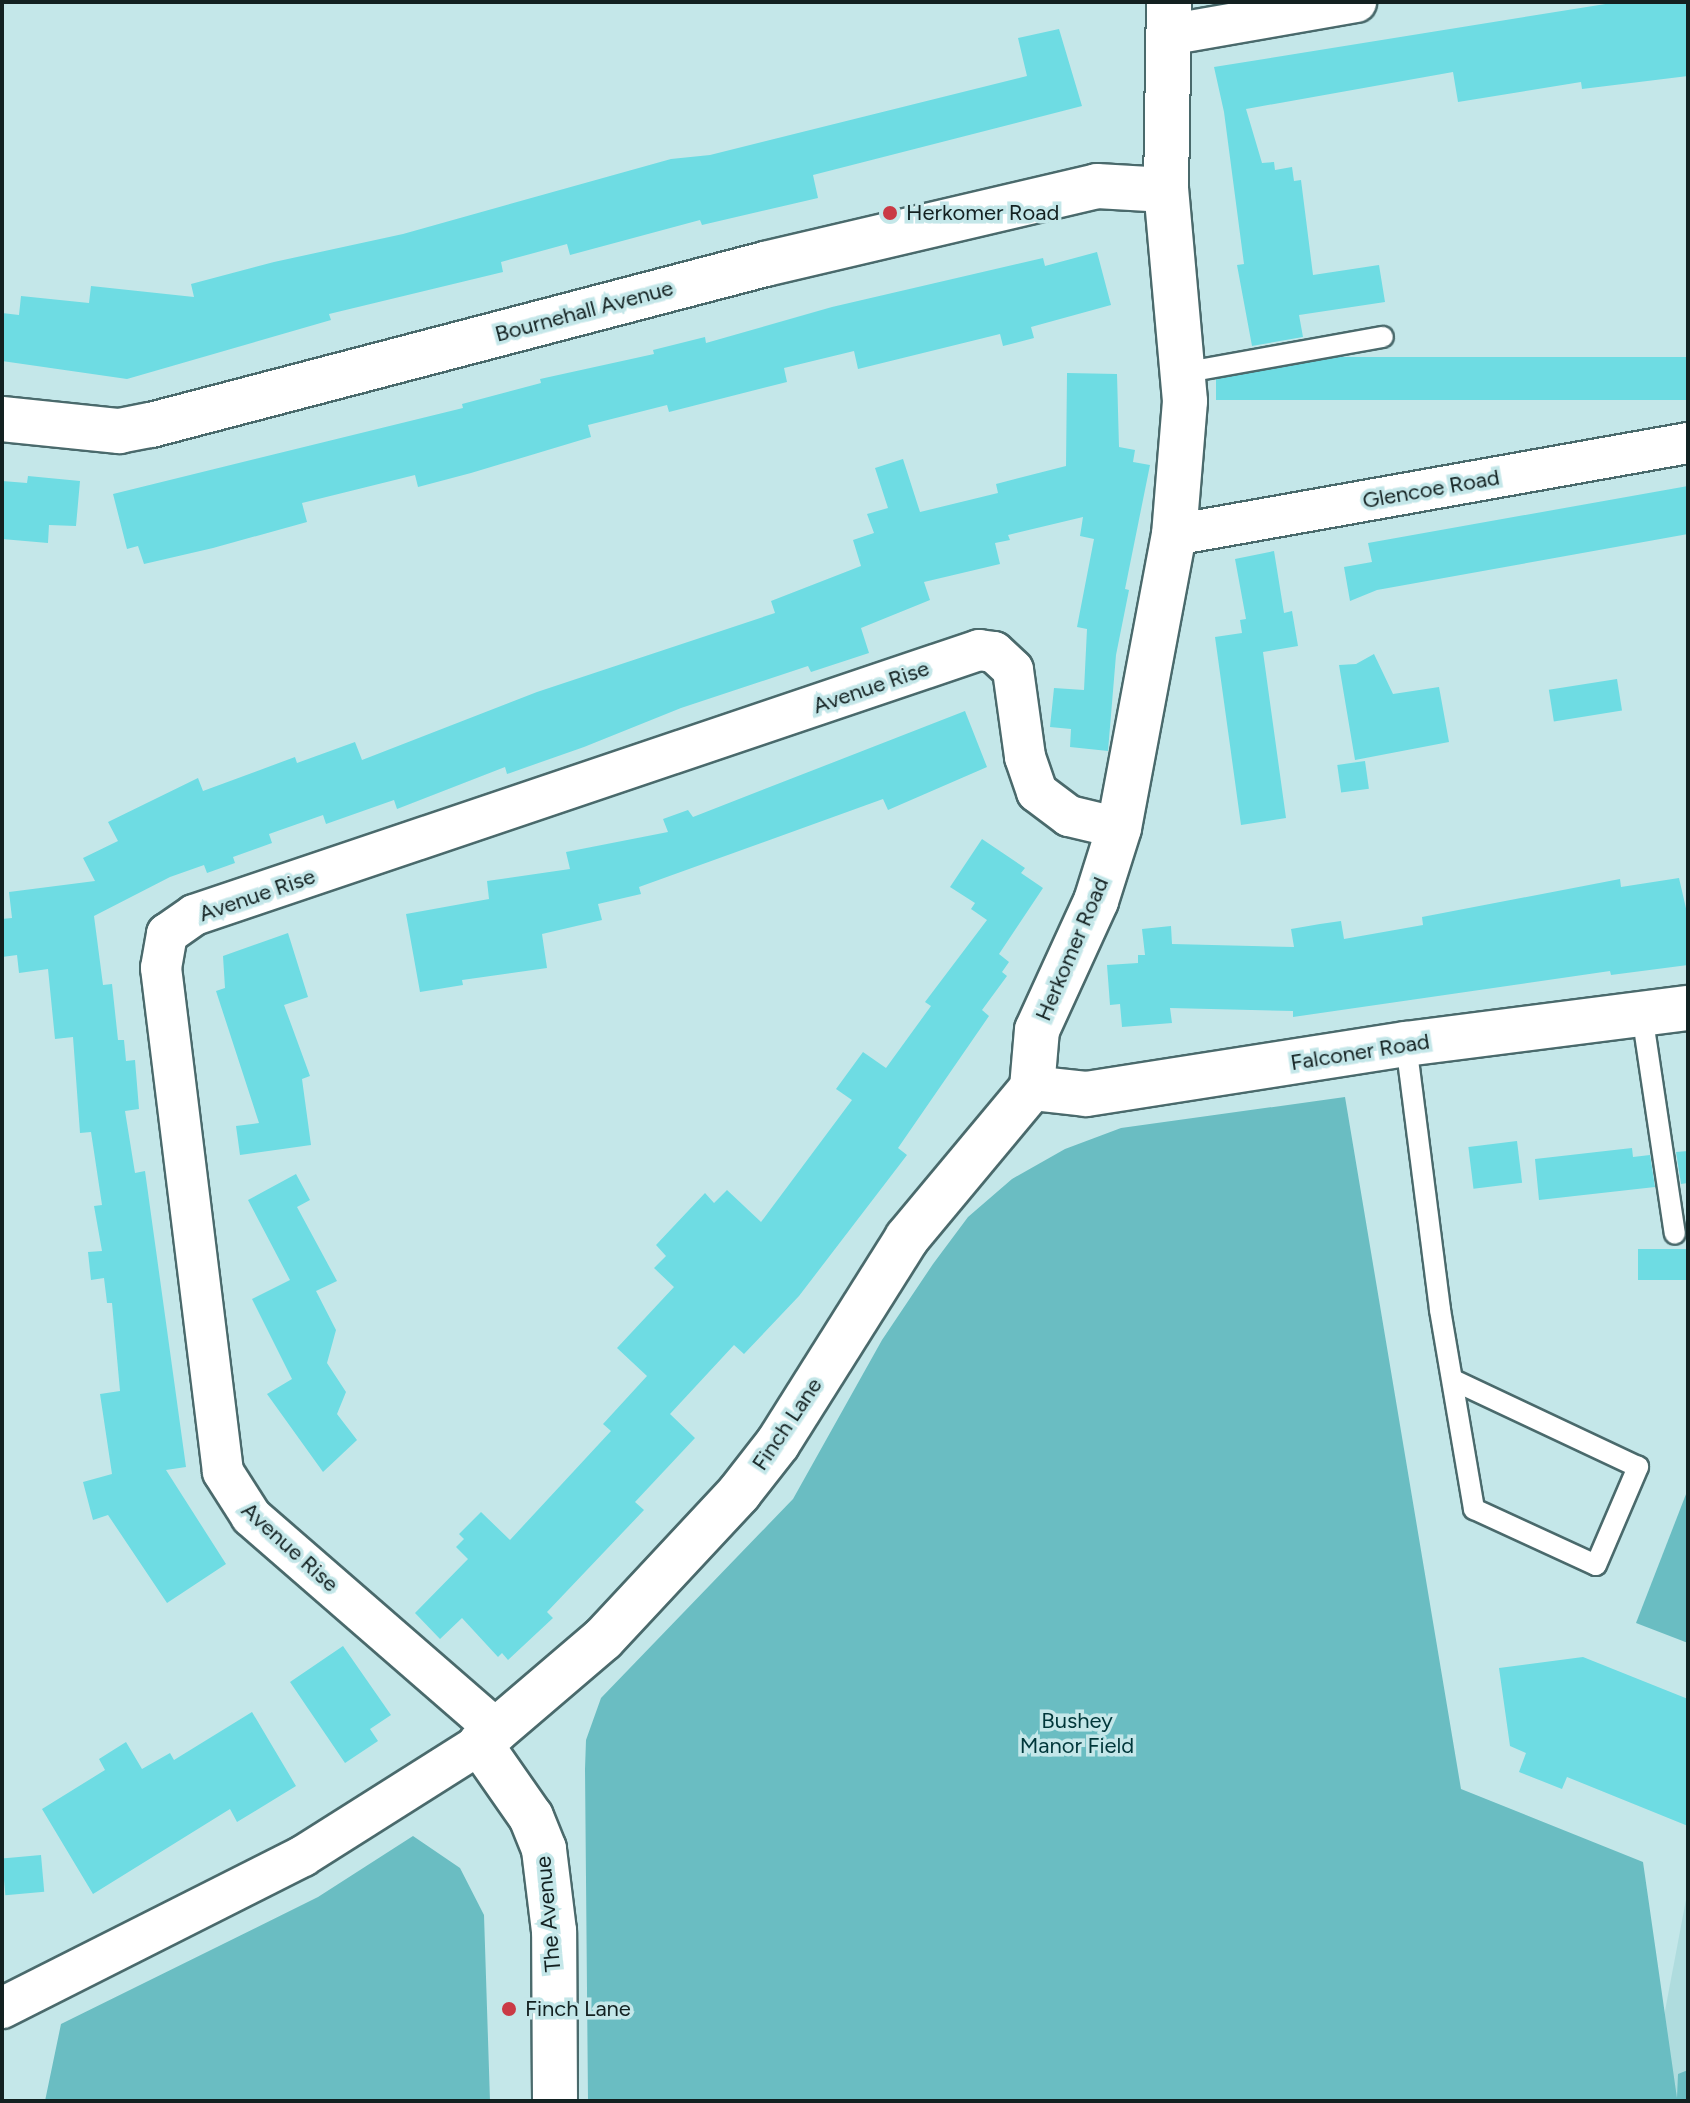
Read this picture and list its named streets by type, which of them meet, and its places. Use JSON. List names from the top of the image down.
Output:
{
  "streets": {
    "street": [
      "Bournehall Avenue",
      "Glencoe Road",
      "Avenue Rise",
      "Herkomer Road",
      "Falconer Road",
      "Finch Lane",
      "The Avenue"
    ]
  },
  "crossings": [
    ["Bournehall Avenue", "Herkomer Road"],
    ["Glencoe Road", "Herkomer Road"],
    ["Avenue Rise", "Herkomer Road"],
    ["Avenue Rise", "Finch Lane"],
    ["Avenue Rise", "The Avenue"],
    ["Herkomer Road", "Falconer Road"],
    ["Herkomer Road", "Finch Lane"],
    ["Falconer Road", "Finch Lane"],
    ["Finch Lane", "The Avenue"]
  ],
  "parks": ["Bushey Manor Field"],
  "places": ["Herkomer Road", "Finch Lane"]
}
